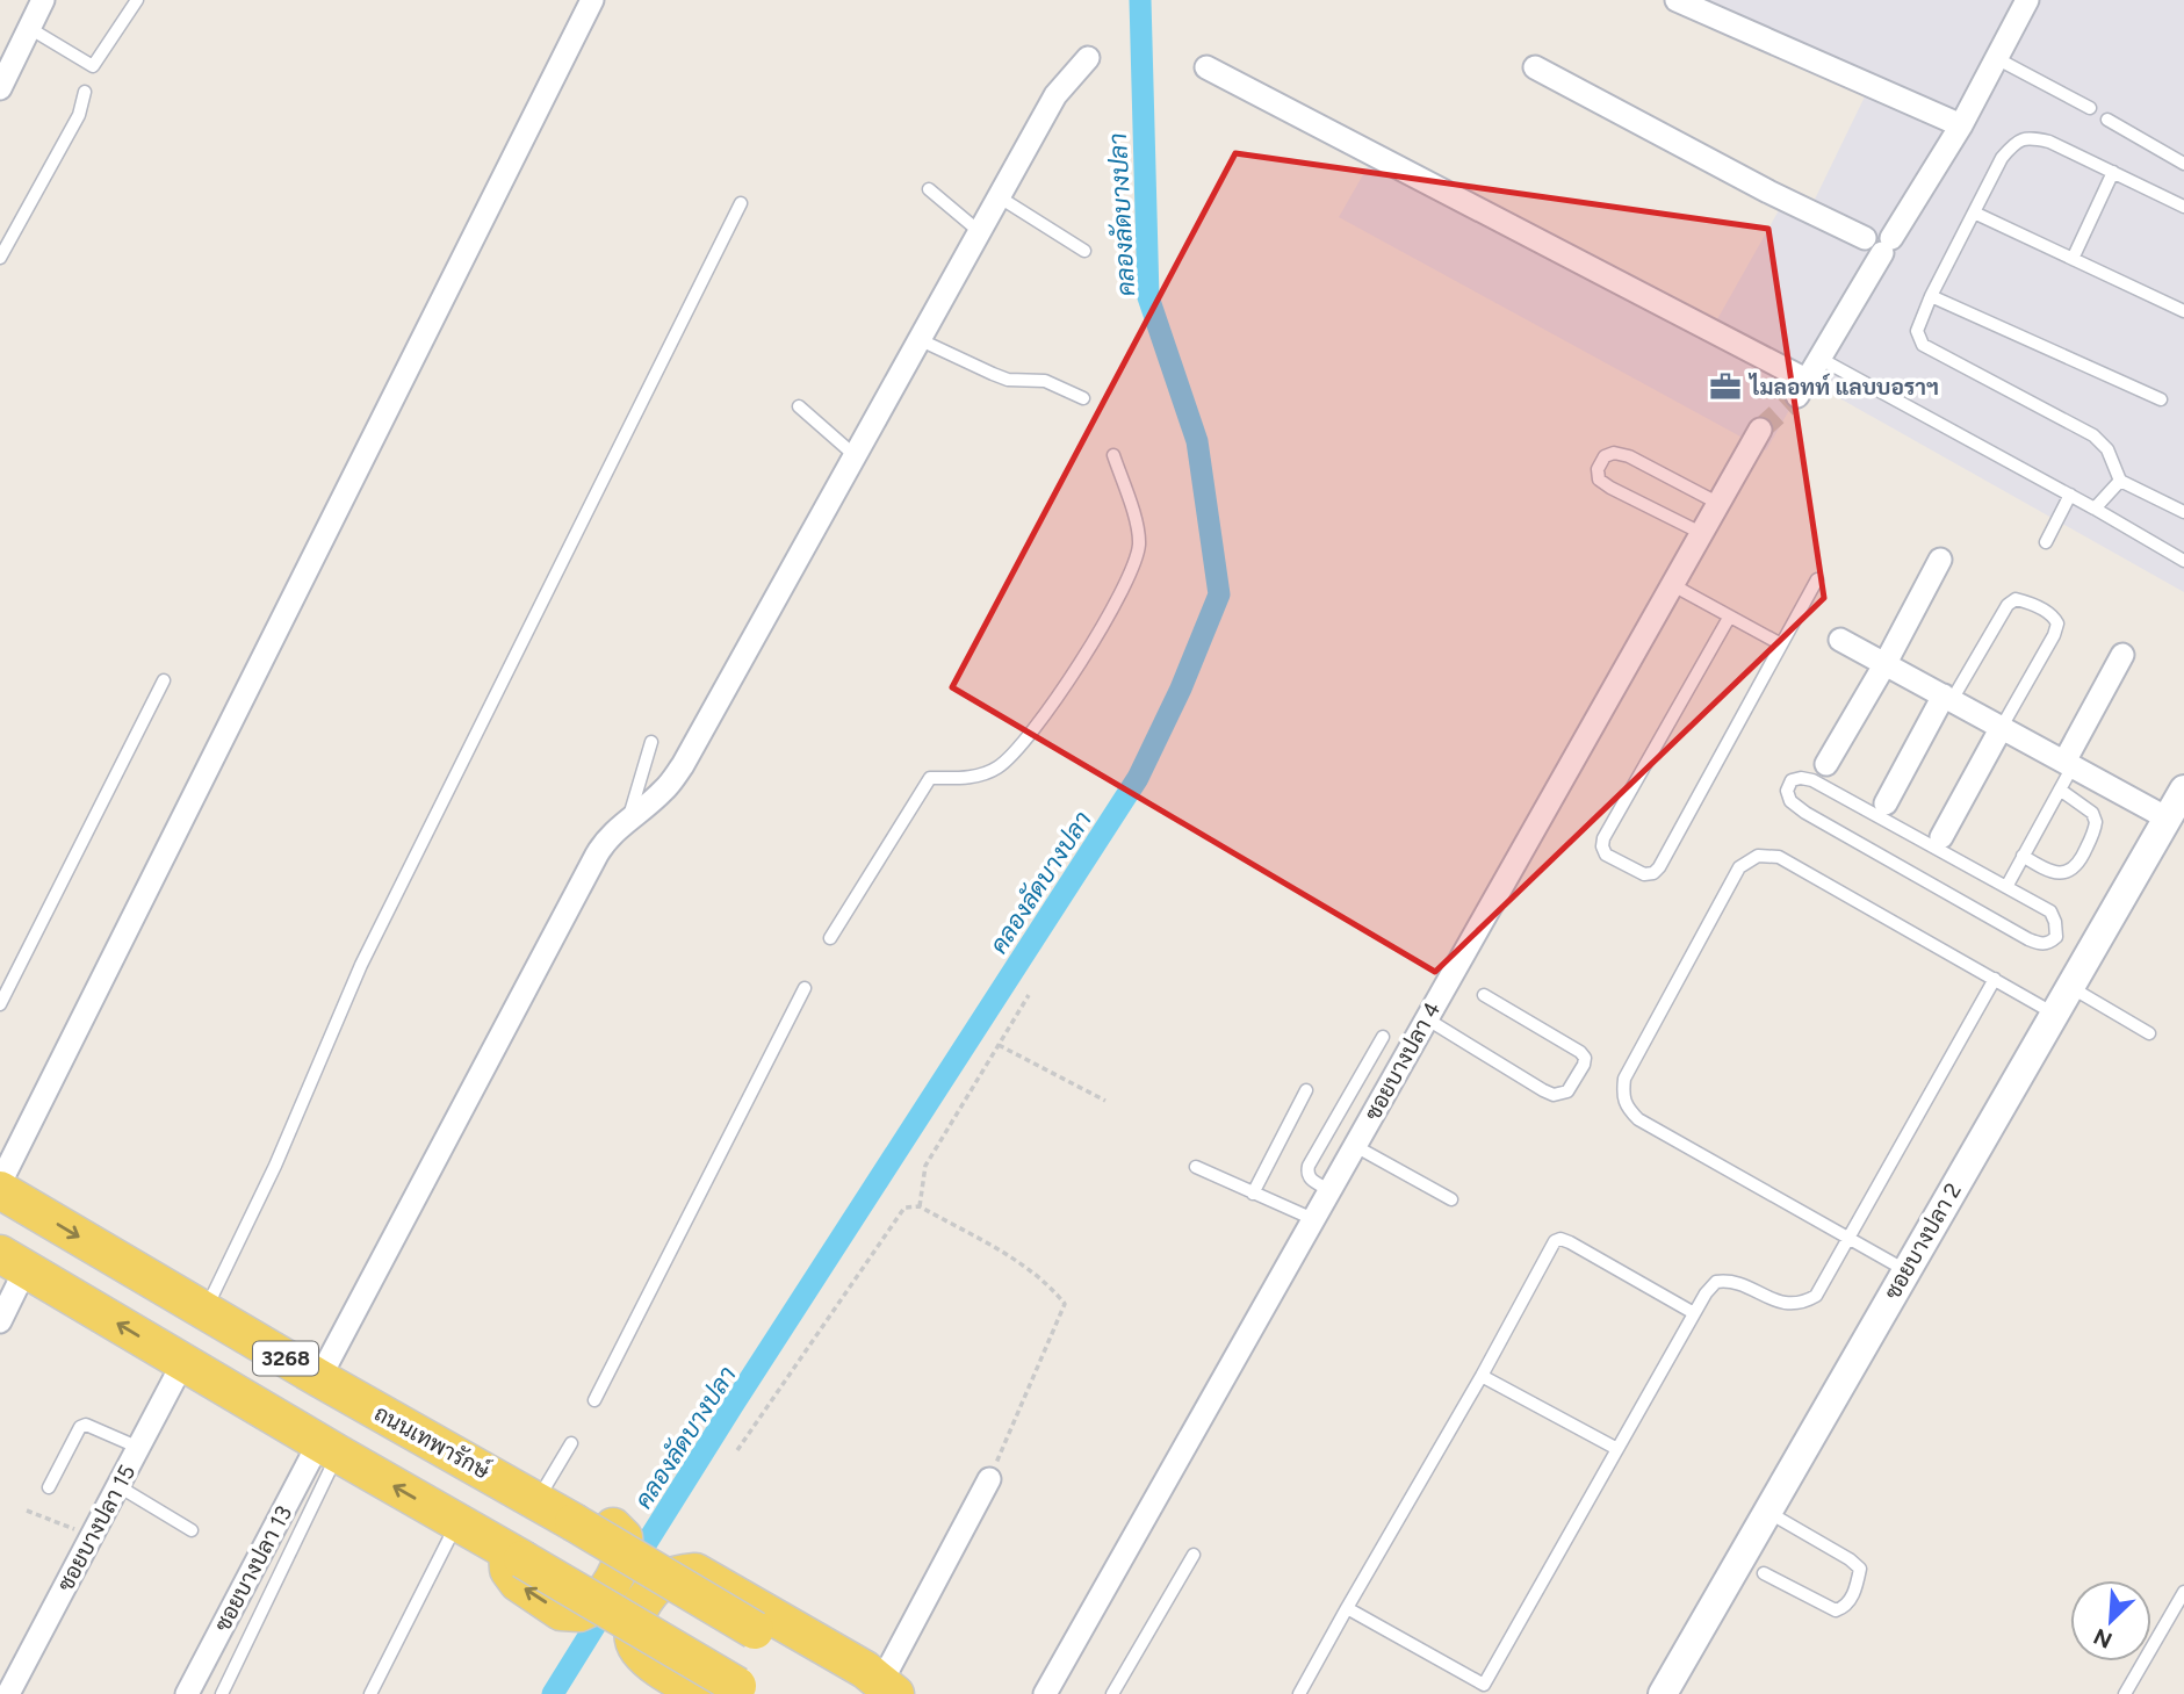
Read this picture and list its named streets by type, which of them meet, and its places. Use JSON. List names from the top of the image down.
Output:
{
  "streets": {
    "main road": ["3268", "ถนนเทพารักษ์"],
    "street": [
      "ซอยบางปลา 4",
      "ซอยบางปลา 2",
      "ซอยบางปลา 15",
      "ซอยบางปลา 13"
    ]
  },
  "crossings": [
    ["3268", "ซอยบางปลา 15"],
    ["3268", "ซอยบางปลา 13"]
  ],
  "water": ["คลองลัดบางปลา"],
  "places": {
    "office": ["ไมลอทท์ แลบบอราฯ"]
  },
  "north": "bottom left"
}
